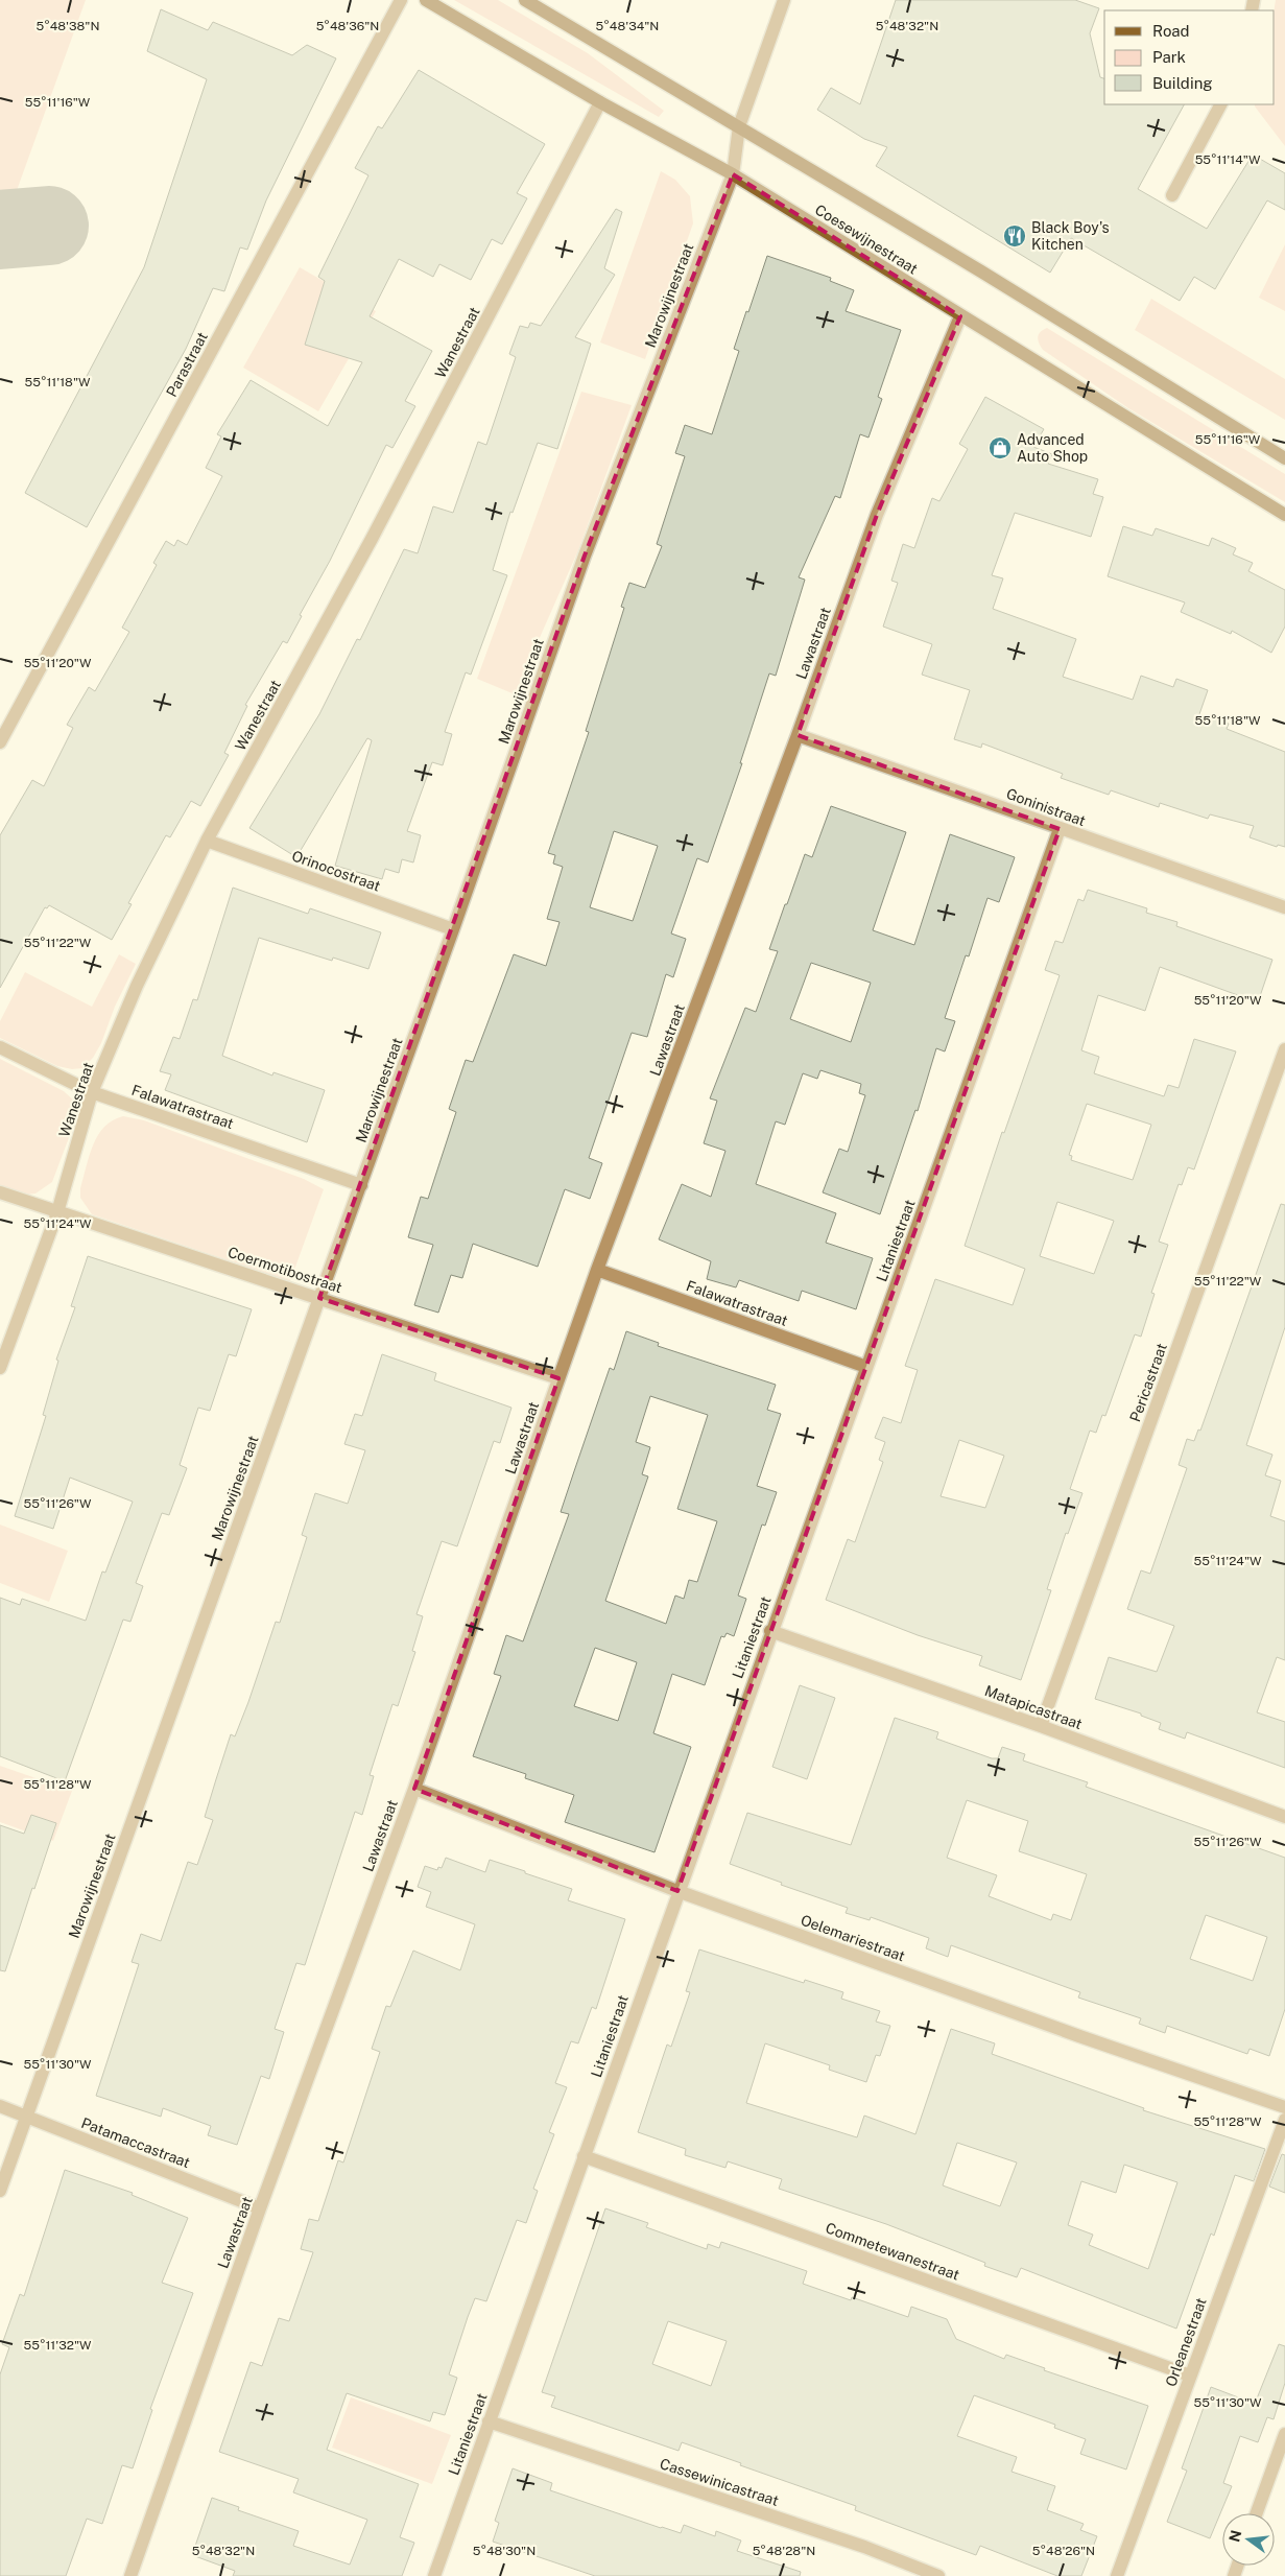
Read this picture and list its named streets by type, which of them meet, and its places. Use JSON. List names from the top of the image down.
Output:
{
  "streets": {
    "main road": ["Coesewijnestraat"],
    "street": [
      "Marowijnestraat",
      "Wanestraat",
      "Parastraat",
      "Lawastraat",
      "Goninistraat",
      "Orinocostraat",
      "Falawatrastraat",
      "Litaniestraat",
      "Coermotibostraat",
      "Pericastraat",
      "Matapicastraat",
      "Oelemariestraat",
      "Patamaccastraat",
      "Commetewanestraat",
      "Orleanestraat",
      "Cassewinicastraat"
    ]
  },
  "crossings": [
    ["Coesewijnestraat", "Marowijnestraat"],
    ["Coesewijnestraat", "Wanestraat"],
    ["Coesewijnestraat", "Lawastraat"],
    ["Marowijnestraat", "Orinocostraat"],
    ["Marowijnestraat", "Falawatrastraat"],
    ["Marowijnestraat", "Coermotibostraat"],
    ["Marowijnestraat", "Patamaccastraat"],
    ["Wanestraat", "Orinocostraat"],
    ["Wanestraat", "Falawatrastraat"],
    ["Wanestraat", "Coermotibostraat"],
    ["Lawastraat", "Goninistraat"],
    ["Lawastraat", "Falawatrastraat"],
    ["Lawastraat", "Coermotibostraat"],
    ["Lawastraat", "Oelemariestraat"],
    ["Lawastraat", "Patamaccastraat"],
    ["Goninistraat", "Litaniestraat"],
    ["Falawatrastraat", "Litaniestraat"],
    ["Litaniestraat", "Matapicastraat"],
    ["Litaniestraat", "Oelemariestraat"],
    ["Litaniestraat", "Commetewanestraat"],
    ["Litaniestraat", "Cassewinicastraat"],
    ["Pericastraat", "Matapicastraat"],
    ["Commetewanestraat", "Orleanestraat"]
  ],
  "places": {
    "restaurant": ["Black Boy's Kitchen"],
    "shop": ["Advanced Auto Shop"]
  },
  "legend": ["Road", "Park", "Building"],
  "north": "left",
  "coordinates": [
    "5°48'38\"N",
    "5°48'36\"N",
    "5°48'34\"N",
    "5°48'32\"N",
    "55°11'16\"W",
    "55°11'14\"W",
    "55°11'18\"W",
    "55°11'20\"W",
    "55°11'22\"W",
    "55°11'24\"W",
    "55°11'26\"W",
    "55°11'28\"W",
    "55°11'30\"W",
    "55°11'32\"W",
    "5°48'30\"N",
    "5°48'28\"N",
    "5°48'26\"N"
  ]
}
